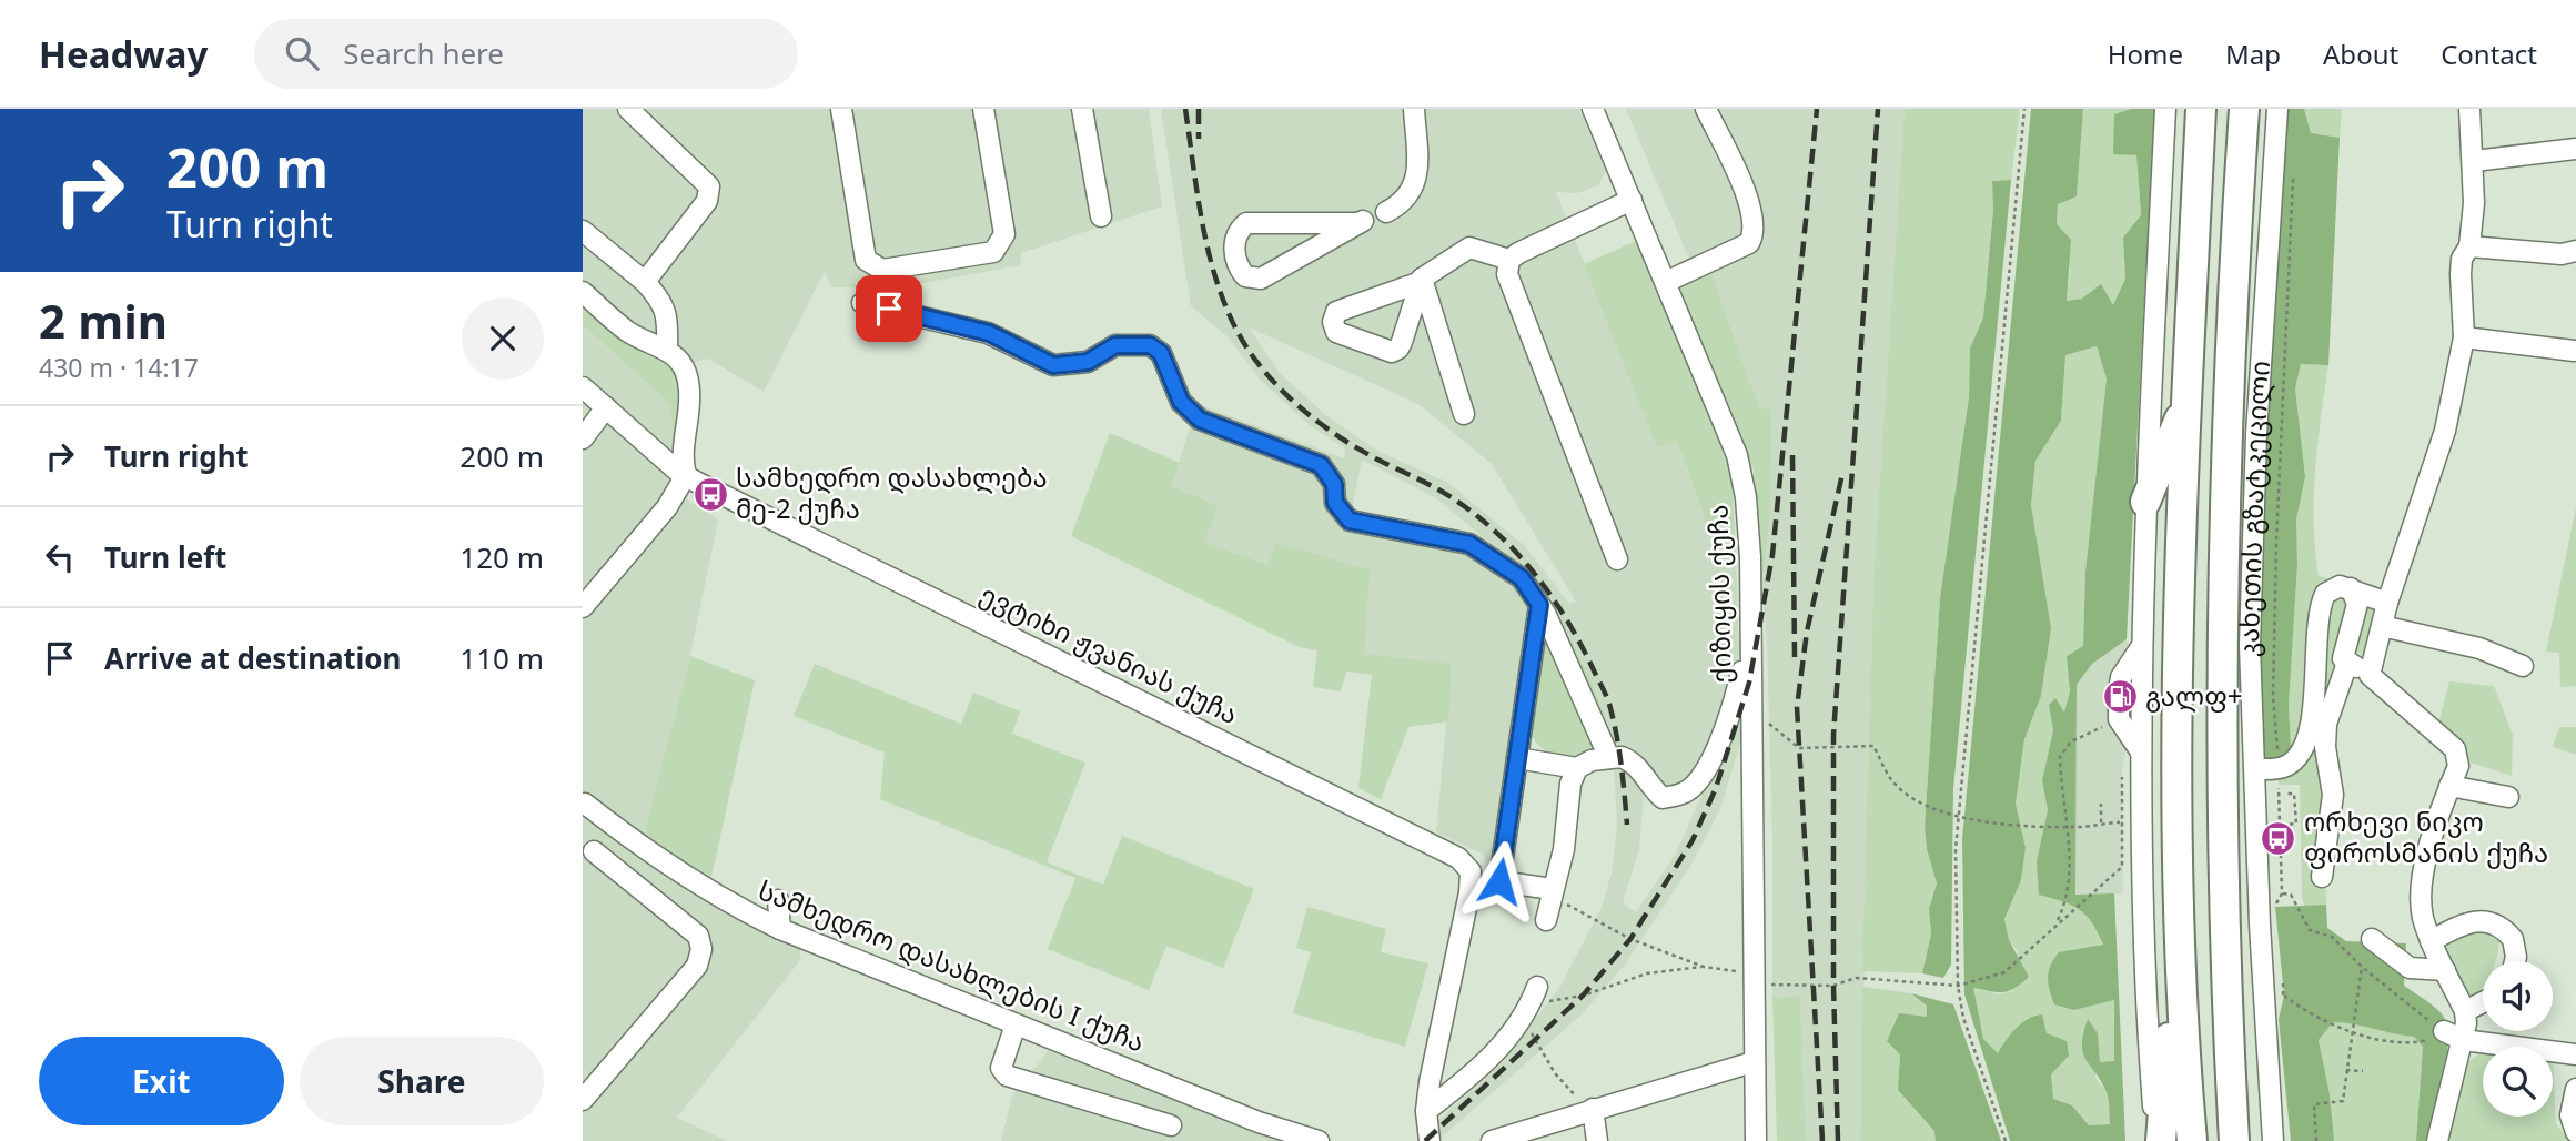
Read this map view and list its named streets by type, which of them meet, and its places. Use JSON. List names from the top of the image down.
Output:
{
  "streets": {
    "highway": ["კახეთის გზატკეცილი"],
    "street": ["ქიზიყის ქუჩა", "ევტიხი ჟვანიას ქუჩა", "სამხედრო დასახლების I ქუჩა"]
  },
  "places": {
    "bus stop": ["სამხედრო დასახლება მე-2 ქუჩა", "ორხევი ნიკო ფიროსმანის ქუჩა"],
    "fuel station": ["გალფ+"]
  },
  "page": {
    "header": "Headway",
    "search": "Search here",
    "nav": [
      "Home",
      "Map",
      "About",
      "Contact"
    ],
    "turn": ["200 m", "Turn right"],
    "heading": ["2 min", "430 m · 14:17"],
    "list": [
      {
        "name": "Turn right",
        "value": "200 m"
      },
      {
        "name": "Turn left",
        "value": "120 m"
      },
      {
        "name": "Arrive at destination",
        "value": "110 m"
      }
    ],
    "buttons": ["Exit", "Share"]
  }
}
